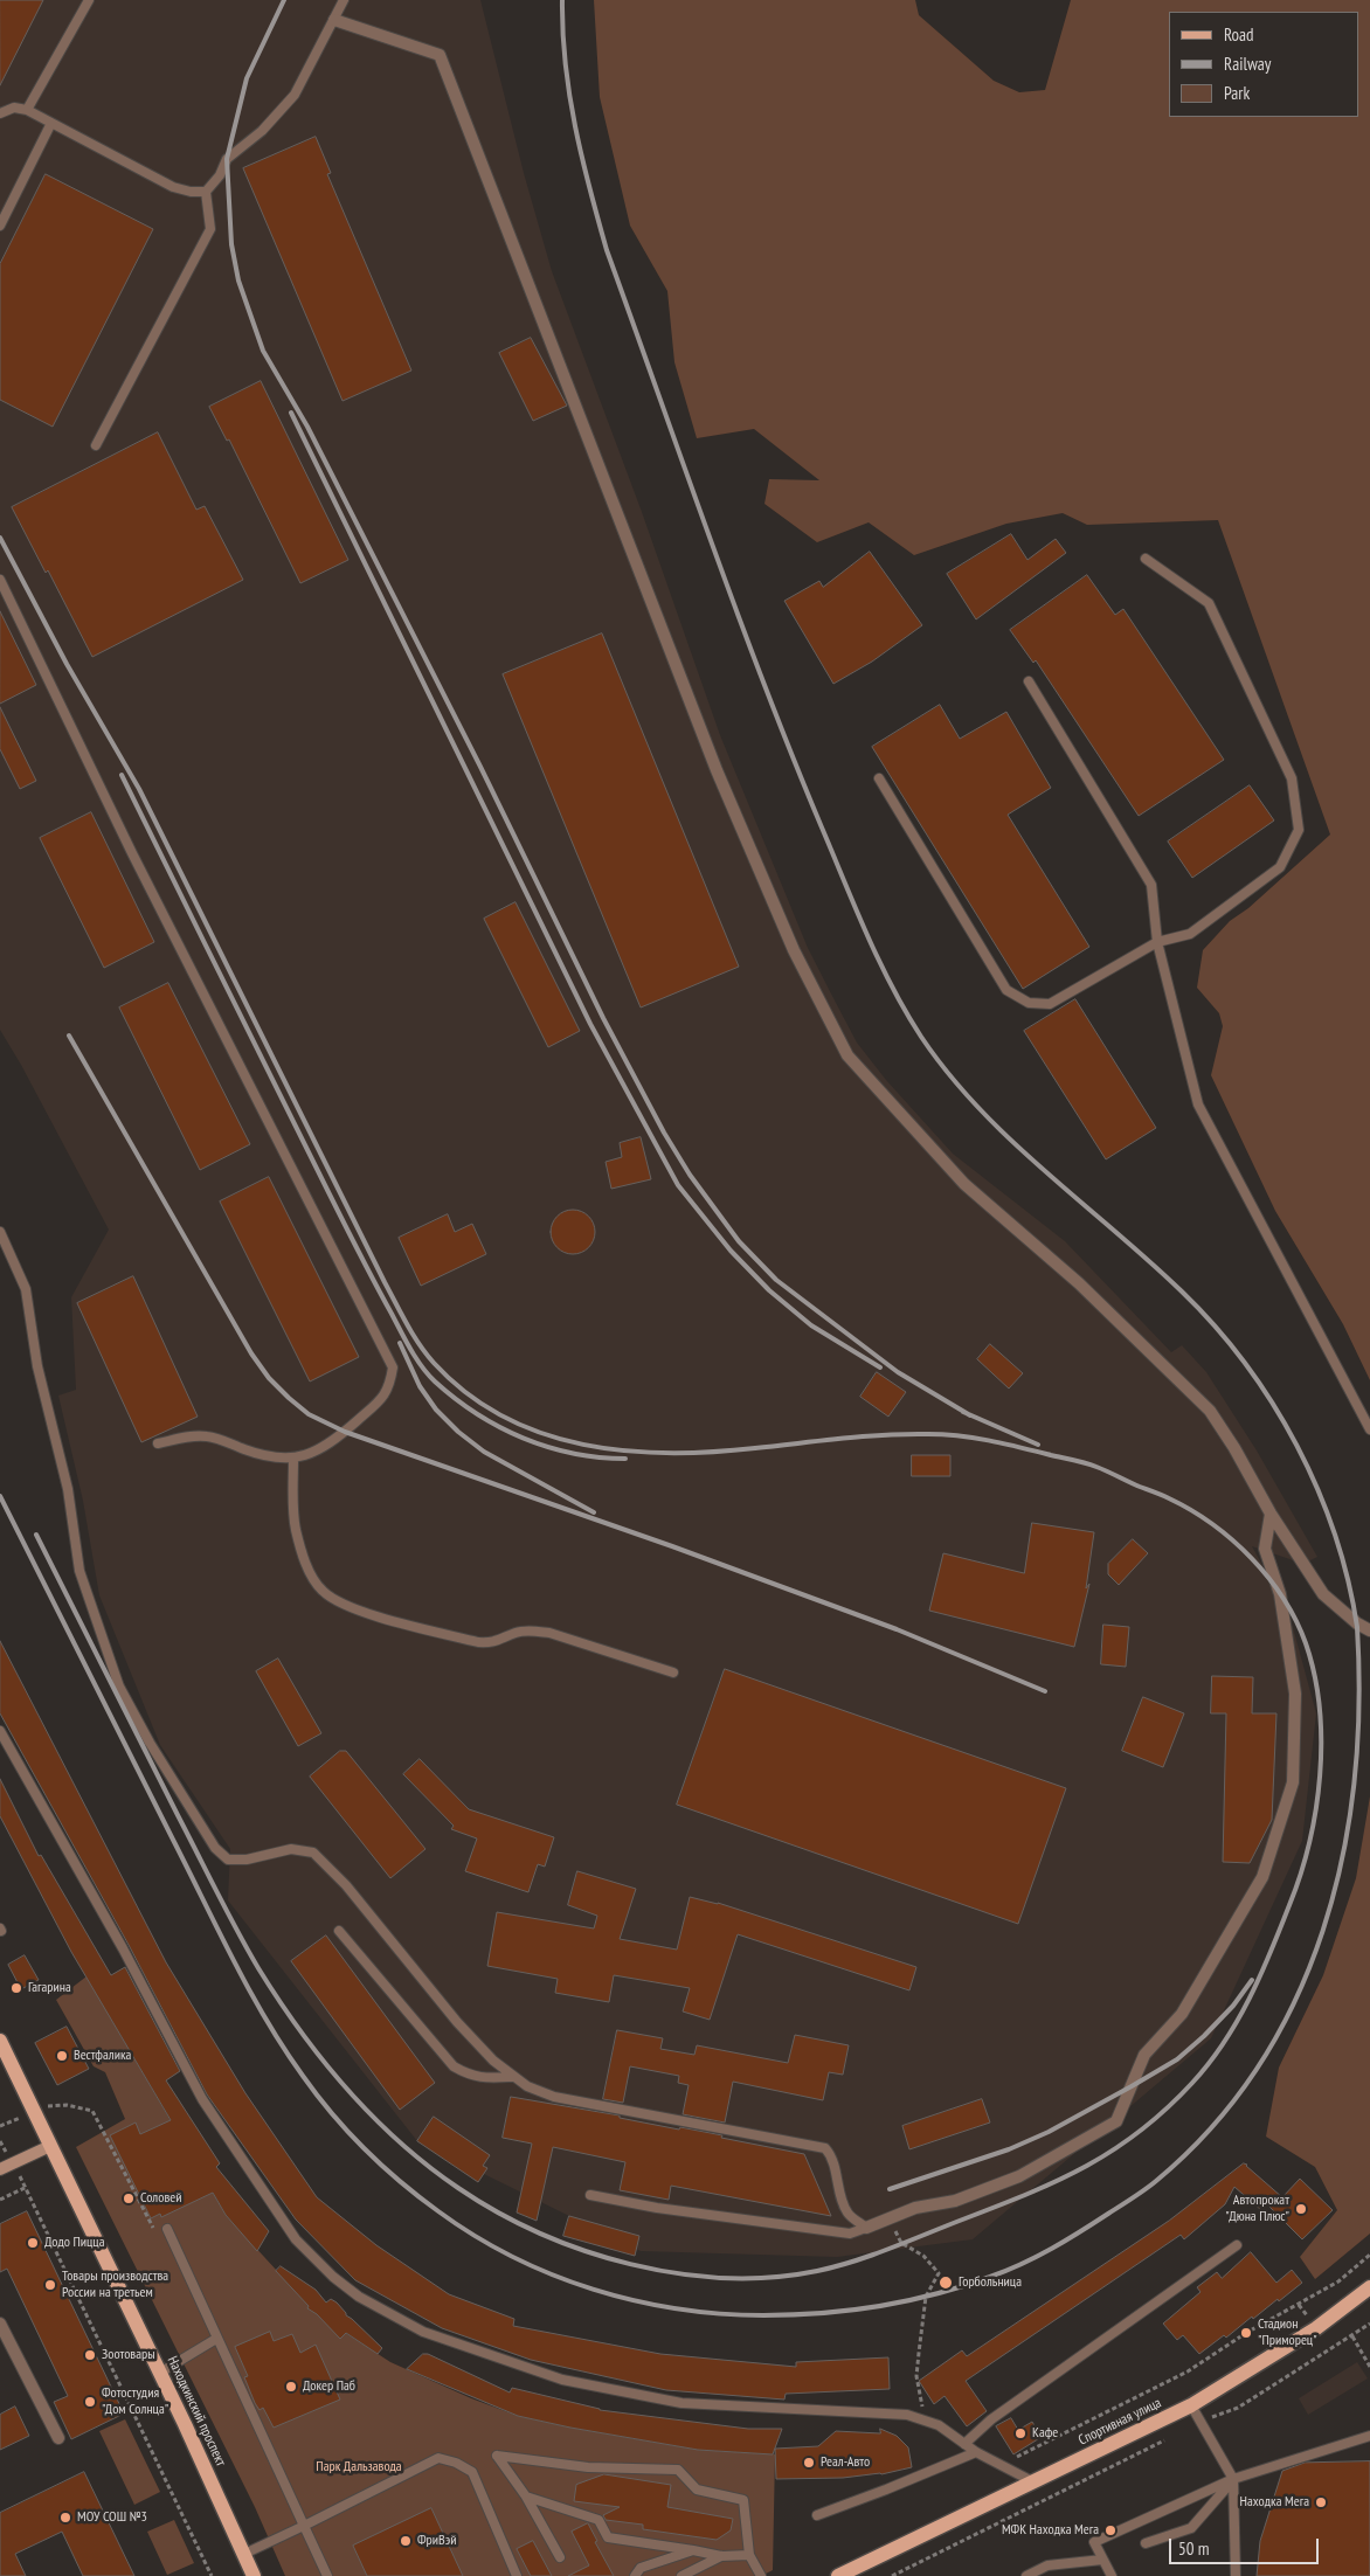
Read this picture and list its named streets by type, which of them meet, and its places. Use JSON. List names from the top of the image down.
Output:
{
  "streets": {
    "main road": ["Находкинский проспект", "Спортивная улица"]
  },
  "parks": ["Парк Дальзавода"],
  "places": [
    "Гагарина",
    "Вестфалика",
    "Соловей",
    "Автопрокат \"Дюна Плюс\"",
    "Додо Пицца",
    "Горбольница",
    "Товары производства России на третьем",
    "Стадион \"Приморец\"",
    "Зоотовары",
    "Докер Паб",
    "Фотостудия \"Дом Солнца\"",
    "Кафе",
    "Реал-Авто",
    "Находка Мега",
    "МОУ СОШ №3",
    "МФК Находка Мега",
    "ФриВэй"
  ],
  "legend": ["Road", "Railway", "Park"],
  "scale_bar": "50 m"
}
